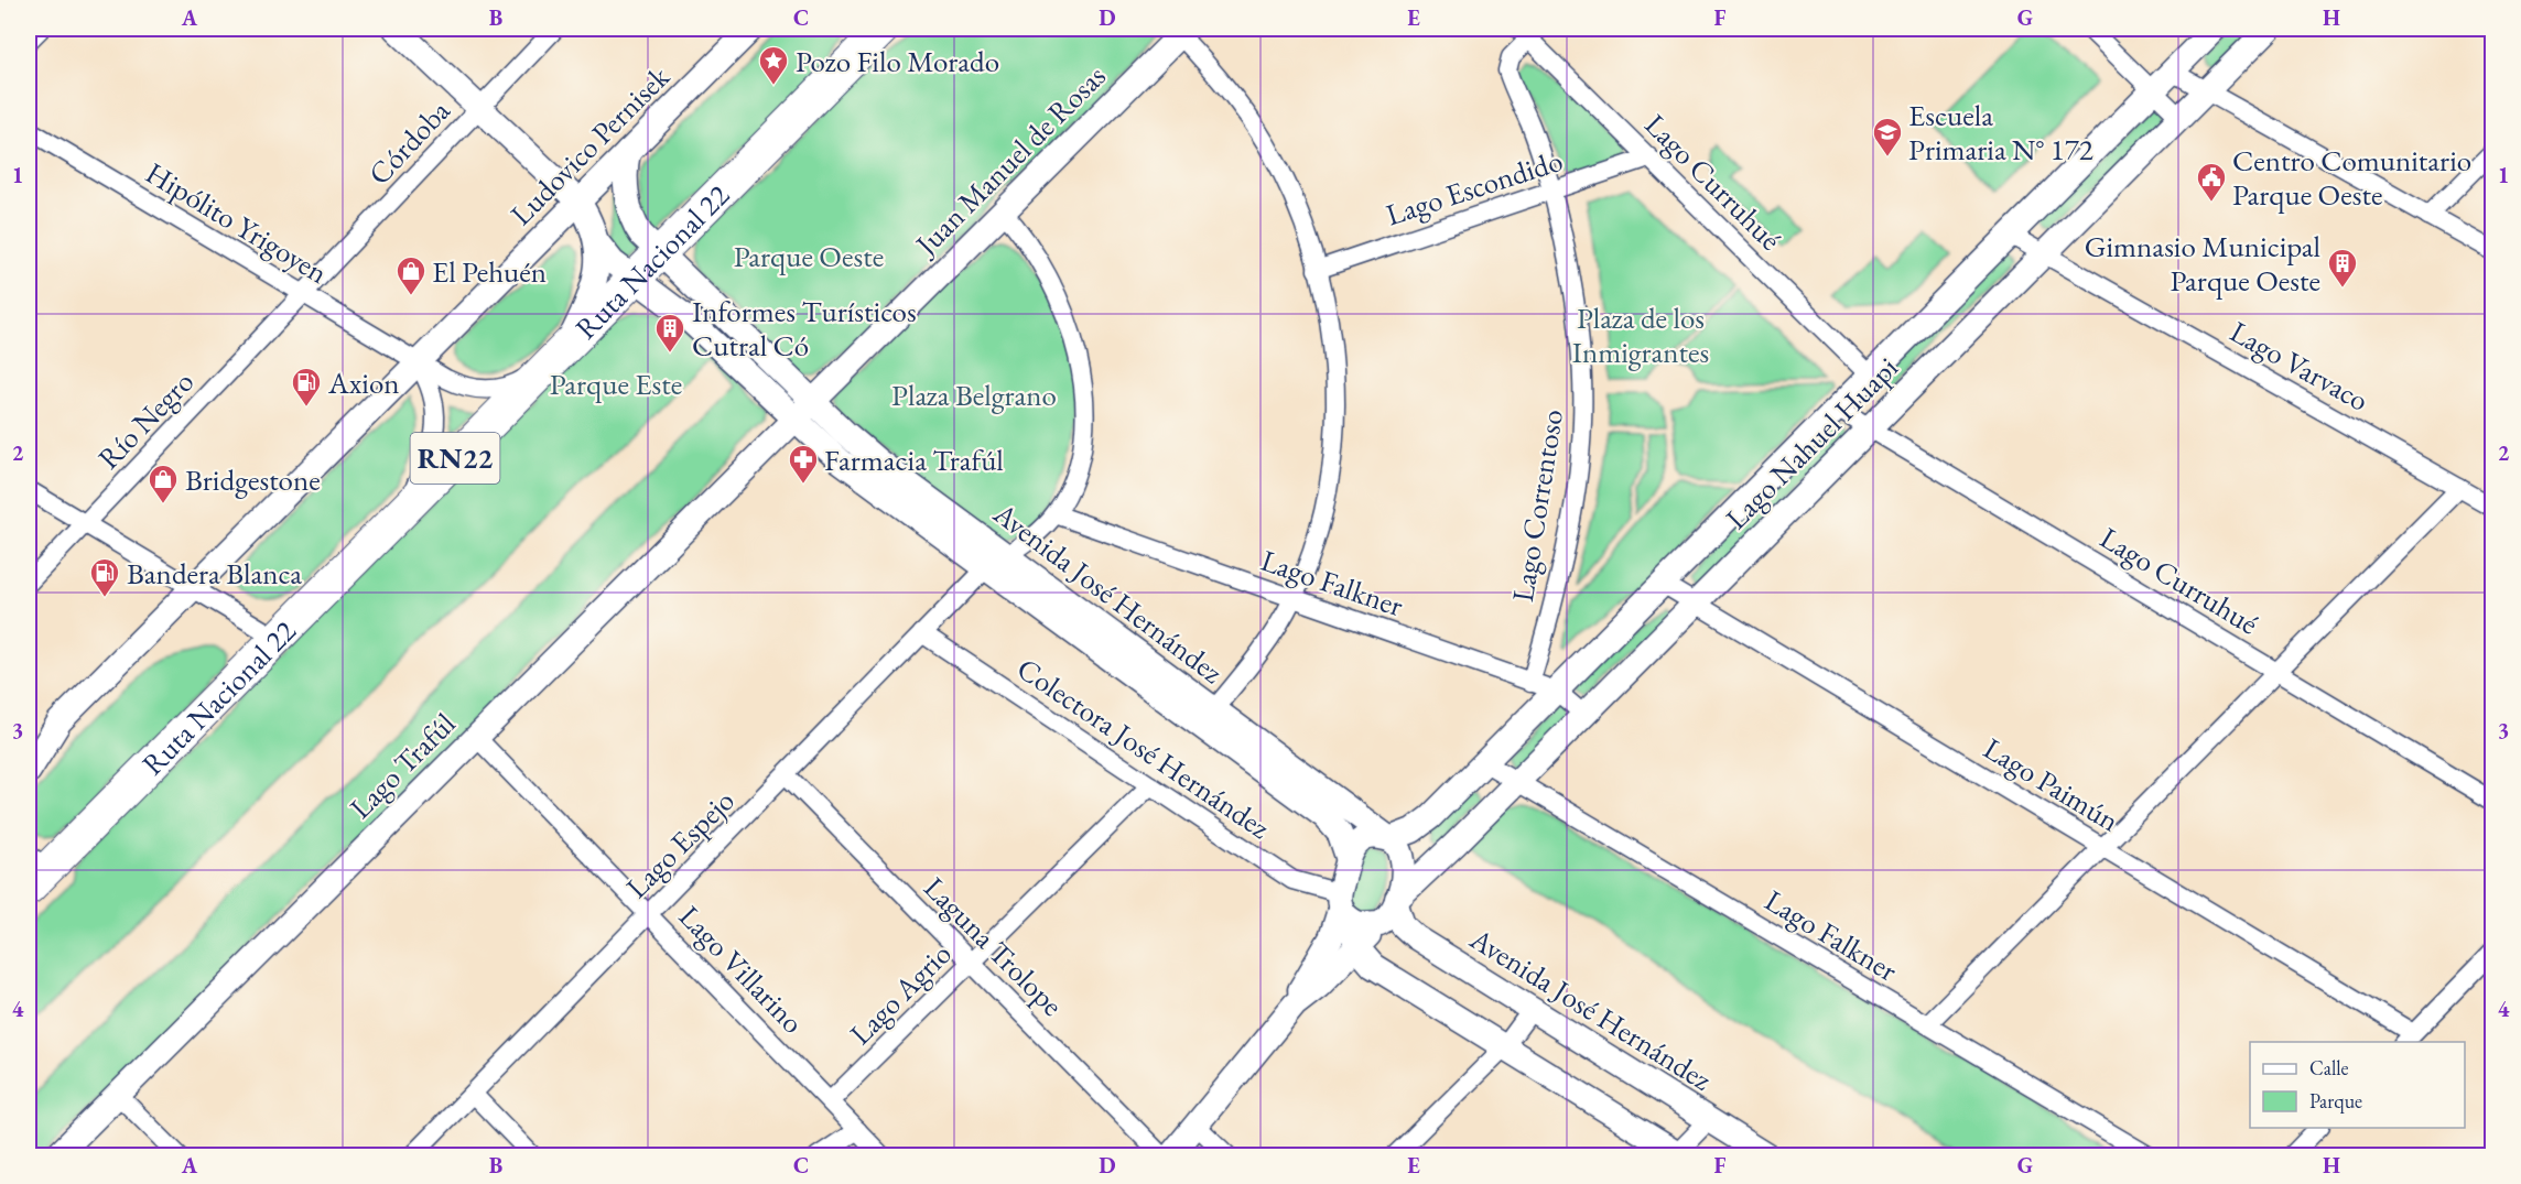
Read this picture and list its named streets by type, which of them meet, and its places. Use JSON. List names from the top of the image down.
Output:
{
  "streets": {
    "highway": ["Ruta Nacional 22", "RN22"],
    "main road": [
      "Ludovico Pernisek",
      "Juan Manuel de Rosas",
      "Lago Nahuel Huapi",
      "Avenida José Hernández",
      "Lago Trafúl"
    ],
    "street": [
      "Córdoba",
      "Lago Curruhué",
      "Lago Escondido",
      "Hipólito Yrigoyen",
      "Lago Varvaco",
      "Río Negro",
      "Lago Correntoso",
      "Lago Falkner",
      "Colectora José Hernández",
      "Lago Paimún",
      "Lago Espejo",
      "Laguna Trolope",
      "Lago Villarino",
      "Lago Agrio"
    ]
  },
  "crossings": [
    ["Córdoba", "Hipólito Yrigoyen"],
    ["Córdoba", "Río Negro"],
    ["Ludovico Pernisek", "Hipólito Yrigoyen"],
    ["Ludovico Pernisek", "Avenida José Hernández"],
    ["Juan Manuel de Rosas", "Avenida José Hernández"],
    ["Juan Manuel de Rosas", "Lago Trafúl"],
    ["Lago Curruhué", "Lago Escondido"],
    ["Lago Curruhué", "Lago Nahuel Huapi"],
    ["Lago Curruhué", "Lago Correntoso"],
    ["Lago Escondido", "Lago Correntoso"],
    ["Hipólito Yrigoyen", "Ruta Nacional 22"],
    ["Hipólito Yrigoyen", "Río Negro"],
    ["Ruta Nacional 22", "Avenida José Hernández"],
    ["Lago Varvaco", "Lago Nahuel Huapi"],
    ["Lago Nahuel Huapi", "Lago Falkner"],
    ["Lago Nahuel Huapi", "Avenida José Hernández"],
    ["Lago Nahuel Huapi", "Colectora José Hernández"],
    ["Lago Nahuel Huapi", "Lago Paimún"],
    ["Lago Correntoso", "Lago Falkner"],
    ["Lago Falkner", "Lago Espejo"],
    ["Avenida José Hernández", "Colectora José Hernández"],
    ["Avenida José Hernández", "Lago Trafúl"],
    ["Avenida José Hernández", "Lago Espejo"],
    ["Colectora José Hernández", "Lago Espejo"],
    ["Colectora José Hernández", "Lago Agrio"],
    ["Lago Trafúl", "Lago Villarino"],
    ["Lago Espejo", "Laguna Trolope"],
    ["Lago Espejo", "Lago Villarino"],
    ["Laguna Trolope", "Lago Agrio"],
    ["Lago Villarino", "Lago Agrio"]
  ],
  "parks": [
    "Parque Oeste",
    "Plaza de los Inmigrantes",
    "Parque Este",
    "Plaza Belgrano"
  ],
  "places": {
    "place": ["Pozo Filo Morado"],
    "school or university": ["Escuela Primaria N° 172"],
    "public building": ["Centro Comunitario Parque Oeste"],
    "building": ["Gimnasio Municipal Parque Oeste", "Informes Turísticos Cutral Có"],
    "shop": ["El Pehuén", "Bridgestone"],
    "fuel station": ["Axion", "Bandera Blanca"],
    "pharmacy": ["Farmacia Trafúl"]
  },
  "legend": ["Calle", "Parque"],
  "grid": {
    "columns": [
      "A",
      "B",
      "C",
      "D",
      "E",
      "F",
      "G",
      "H"
    ],
    "rows": [
      "1",
      "2",
      "3",
      "4"
    ]
  }
}
